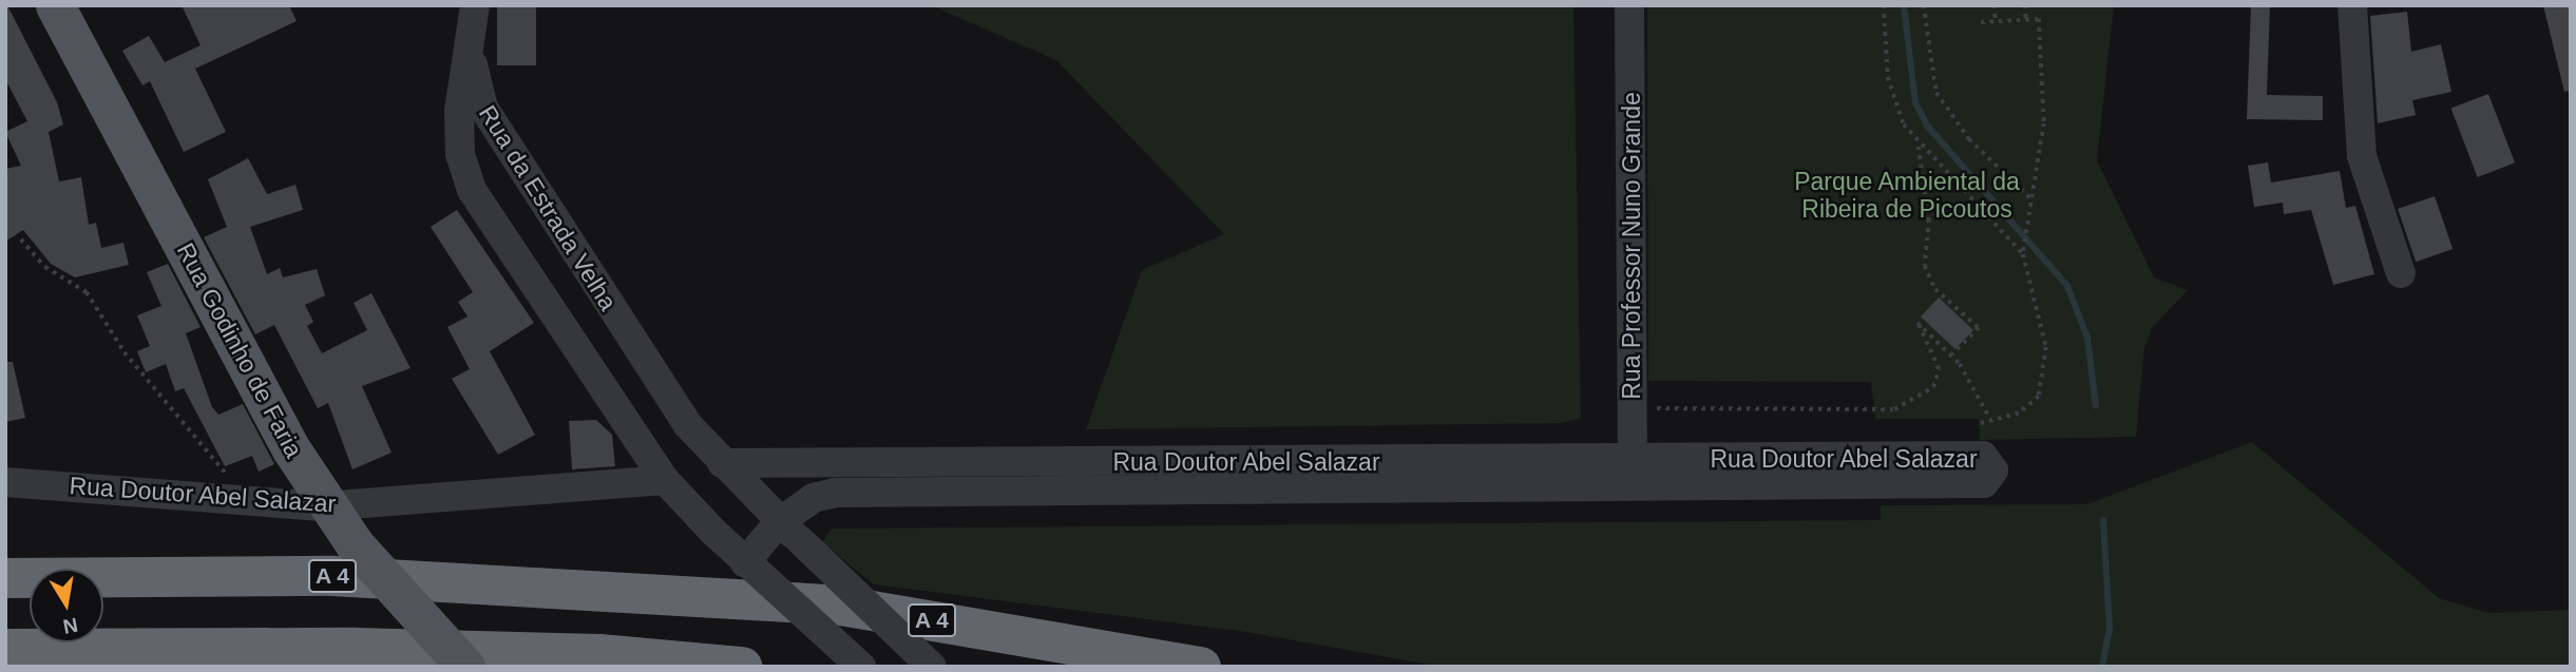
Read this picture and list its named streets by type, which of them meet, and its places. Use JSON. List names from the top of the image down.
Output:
{
  "streets": {
    "highway": ["A 4"],
    "main road": ["Rua Godinho de Faria"],
    "street": ["Rua da Estrada Velha", "Rua Professor Nuno Grande", "Rua Doutor Abel Salazar"]
  },
  "crossings": [
    ["Rua da Estrada Velha", "Rua Doutor Abel Salazar"],
    ["Rua Professor Nuno Grande", "Rua Doutor Abel Salazar"],
    ["Rua Godinho de Faria", "Rua Doutor Abel Salazar"]
  ],
  "parks": ["Parque Ambiental da Ribeira de Picoutos"],
  "north": "bottom"
}
